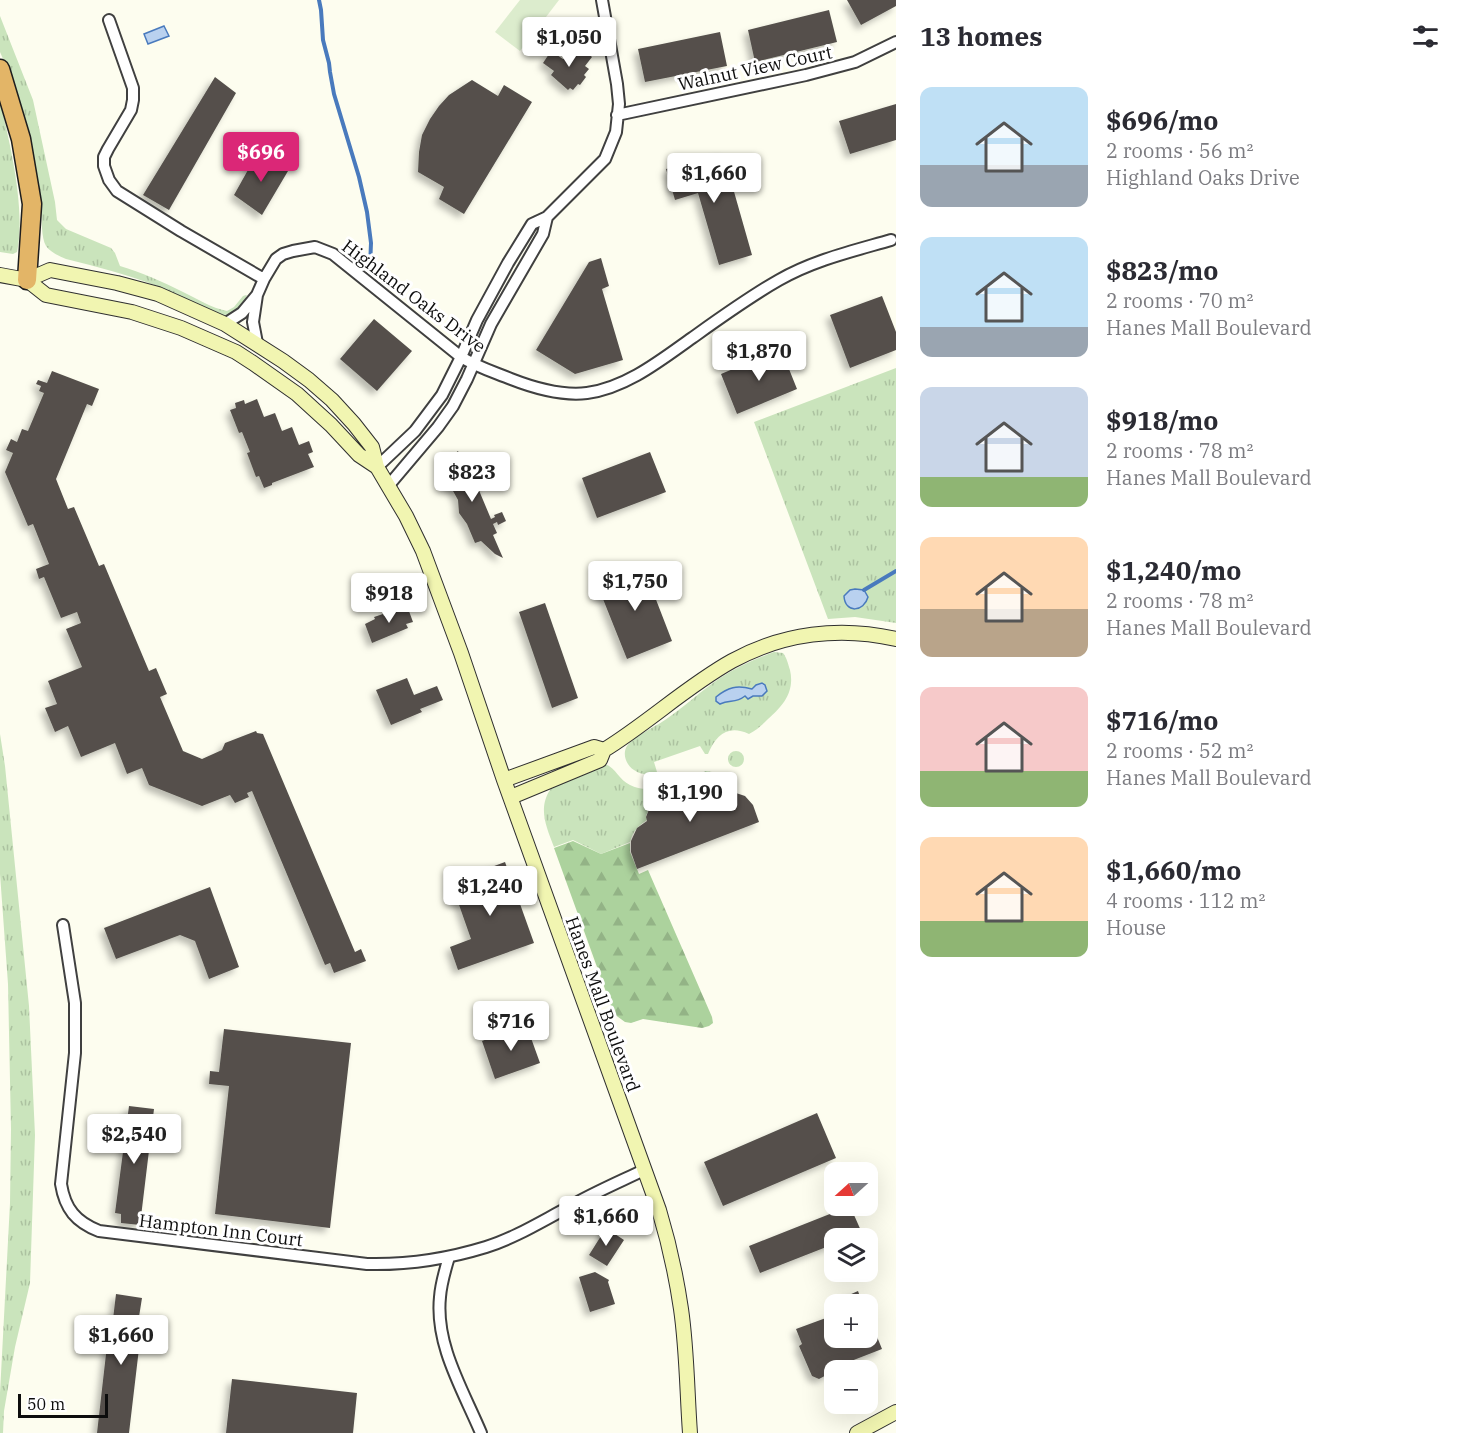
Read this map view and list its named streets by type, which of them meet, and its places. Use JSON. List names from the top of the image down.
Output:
{
  "streets": {
    "main road": ["Hanes Mall Boulevard"],
    "street": ["Walnut View Court", "Highland Oaks Drive", "Hampton Inn Court"]
  },
  "crossings": [
    ["Highland Oaks Drive", "Hanes Mall Boulevard"],
    ["Hanes Mall Boulevard", "Hampton Inn Court"]
  ],
  "scale_bar": "50 m",
  "north": "left",
  "page": {
    "heading": "13 homes",
    "price": [
      "$1,050",
      "$696",
      "$1,660",
      "$1,870",
      "$823",
      "$1,750",
      "$918",
      "$1,190",
      "$1,240",
      "$716",
      "$2,540",
      "$1,660",
      "$1,660"
    ],
    "list": [
      {
        "name": "$696/mo",
        "note": "2 rooms · 56 m² · Highland Oaks Drive"
      },
      {
        "name": "$823/mo",
        "note": "2 rooms · 70 m² · Hanes Mall Boulevard"
      },
      {
        "name": "$918/mo",
        "note": "2 rooms · 78 m² · Hanes Mall Boulevard"
      },
      {
        "name": "$1,240/mo",
        "note": "2 rooms · 78 m² · Hanes Mall Boulevard"
      },
      {
        "name": "$716/mo",
        "note": "2 rooms · 52 m² · Hanes Mall Boulevard"
      },
      {
        "name": "$1,660/mo",
        "note": "4 rooms · 112 m² · House"
      }
    ],
    "map_buttons": ["+", "−"],
    "scale": "50 m"
  }
}
